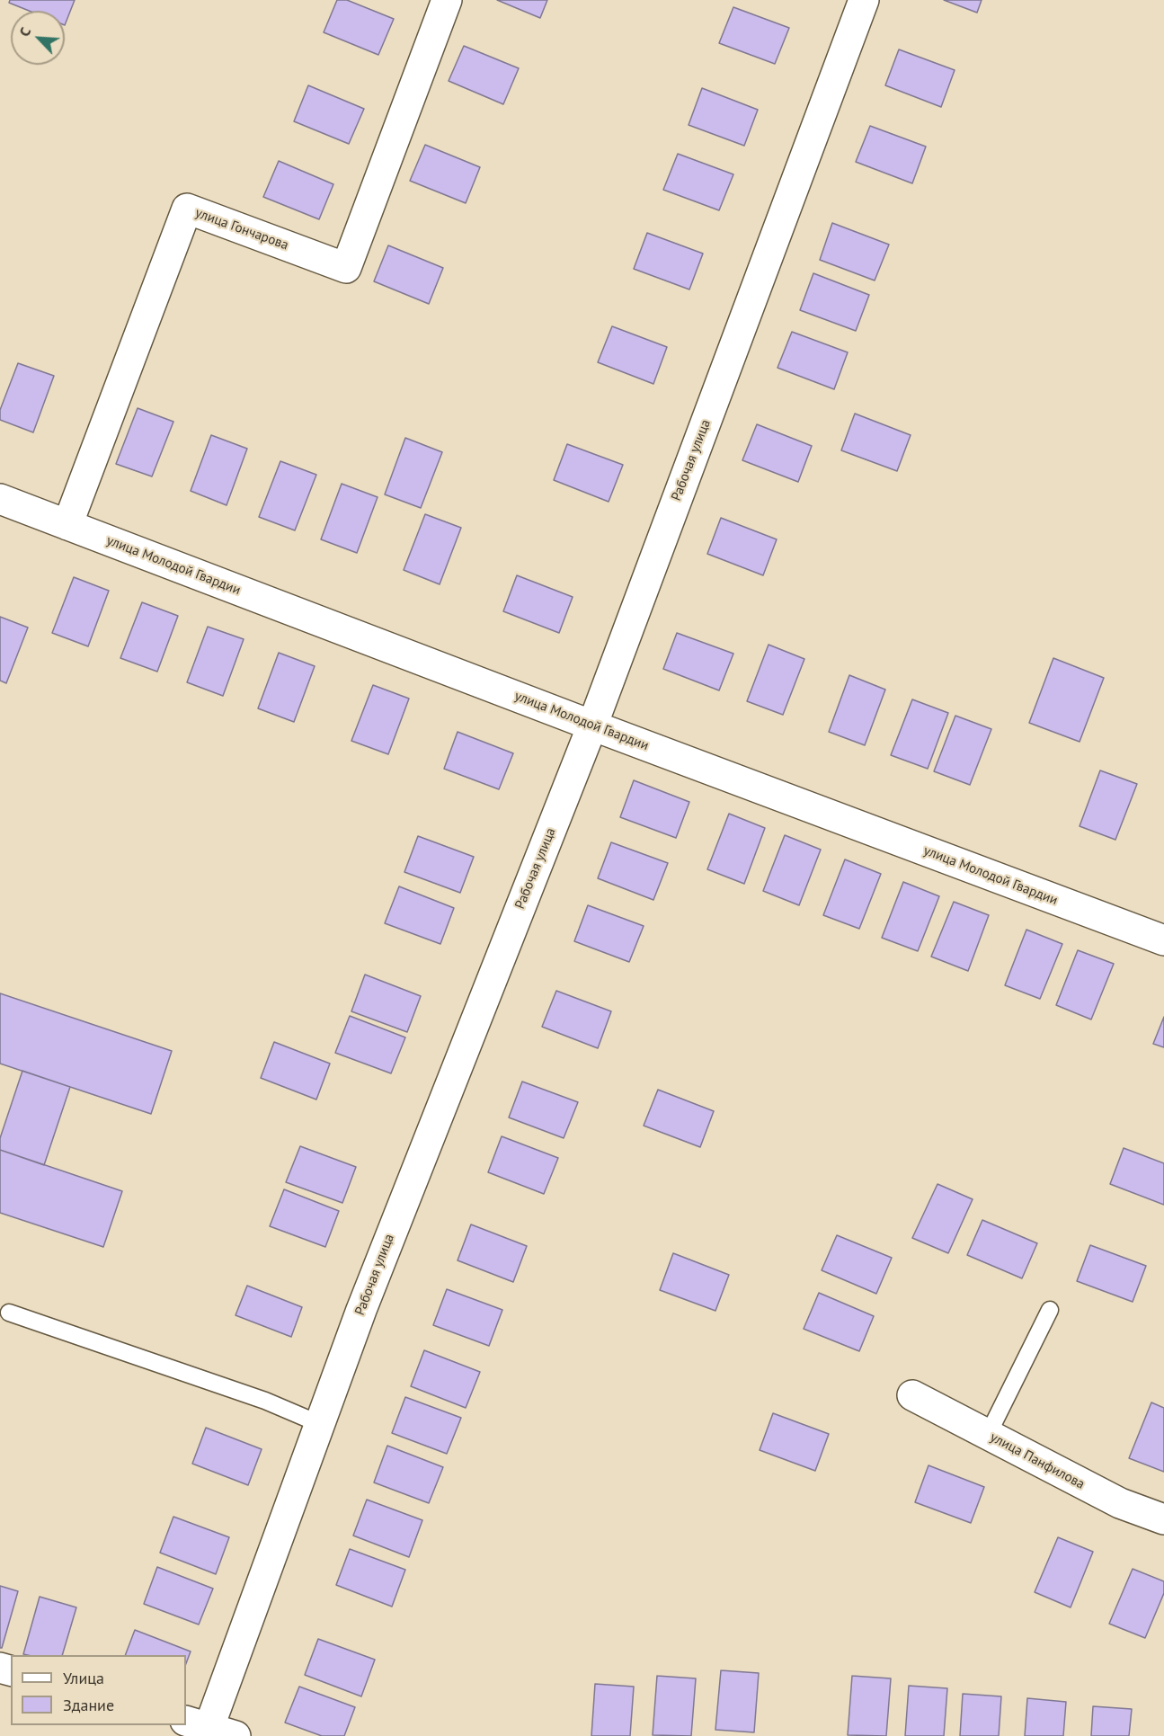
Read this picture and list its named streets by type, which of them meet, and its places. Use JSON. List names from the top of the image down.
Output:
{
  "streets": {
    "street": [
      "улица Гончарова",
      "Рабочая улица",
      "улица Молодой Гвардии",
      "улица Панфилова"
    ]
  },
  "crossings": [
    ["улица Гончарова", "улица Молодой Гвардии"],
    ["Рабочая улица", "улица Молодой Гвардии"]
  ],
  "legend": ["Улица", "Здание"],
  "north": "top left"
}
